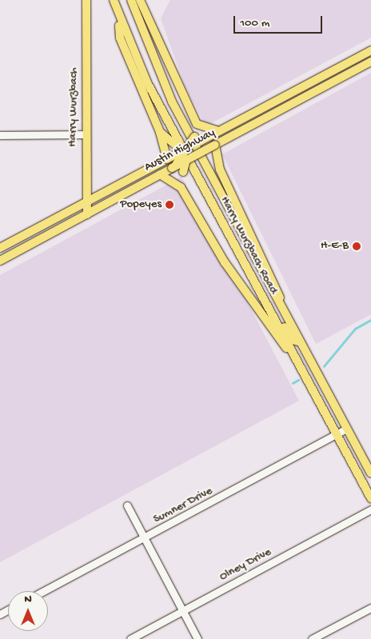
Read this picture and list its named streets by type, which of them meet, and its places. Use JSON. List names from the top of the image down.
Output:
{
  "streets": {
    "main road": ["Harry Wurzbach", "Austin Highway", "Harry Wurzbach Road"],
    "street": ["Sumner Drive", "Olney Drive"]
  },
  "crossings": [
    ["Harry Wurzbach", "Austin Highway"],
    ["Harry Wurzbach Road", "Sumner Drive"]
  ],
  "places": ["Popeyes", "H-E-B"],
  "scale_bar": "100 m",
  "north": "top"
}
